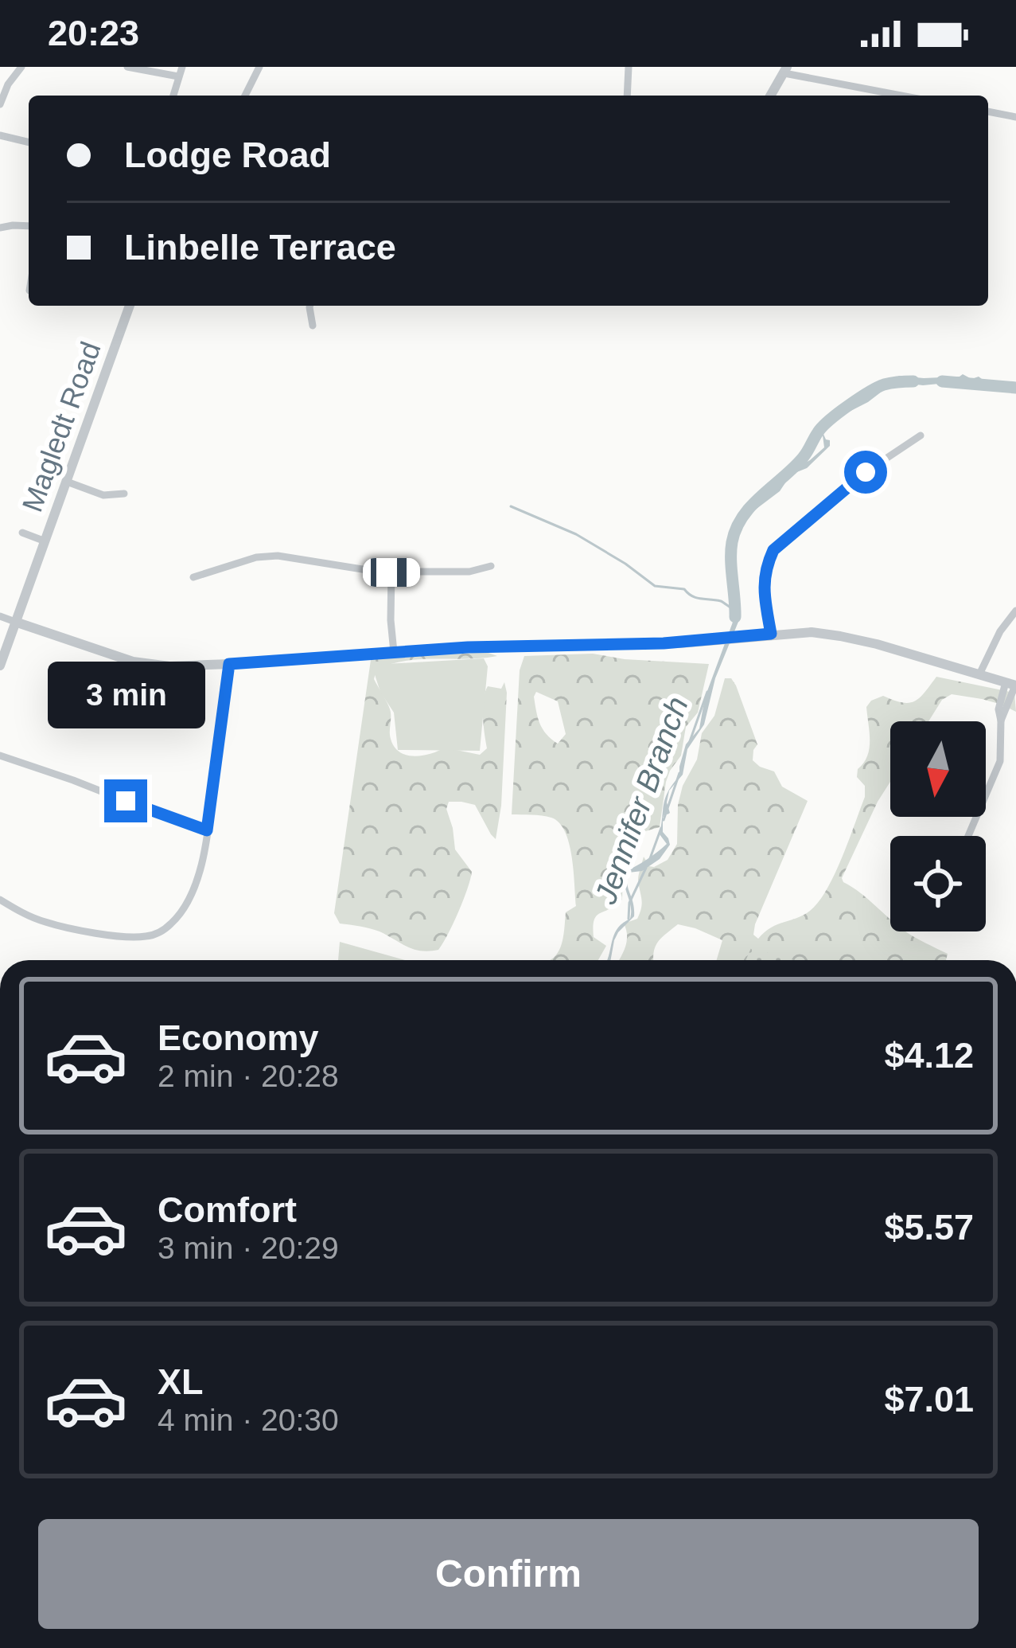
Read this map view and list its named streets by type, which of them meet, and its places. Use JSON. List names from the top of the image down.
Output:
{
  "streets": {
    "street": ["Magledt Road"]
  },
  "water": ["Jennifer Branch"],
  "north": "bottom",
  "page": {
    "status": "20:23",
    "banner": ["Lodge Road", "Linbelle Terrace"],
    "bubble": "3 min",
    "list": [
      {
        "name": "Economy",
        "note": "2 min · 20:28",
        "value": "$4.12"
      },
      {
        "name": "Comfort",
        "note": "3 min · 20:29",
        "value": "$5.57"
      },
      {
        "name": "XL",
        "note": "4 min · 20:30",
        "value": "$7.01"
      }
    ],
    "buttons": "Confirm"
  }
}
